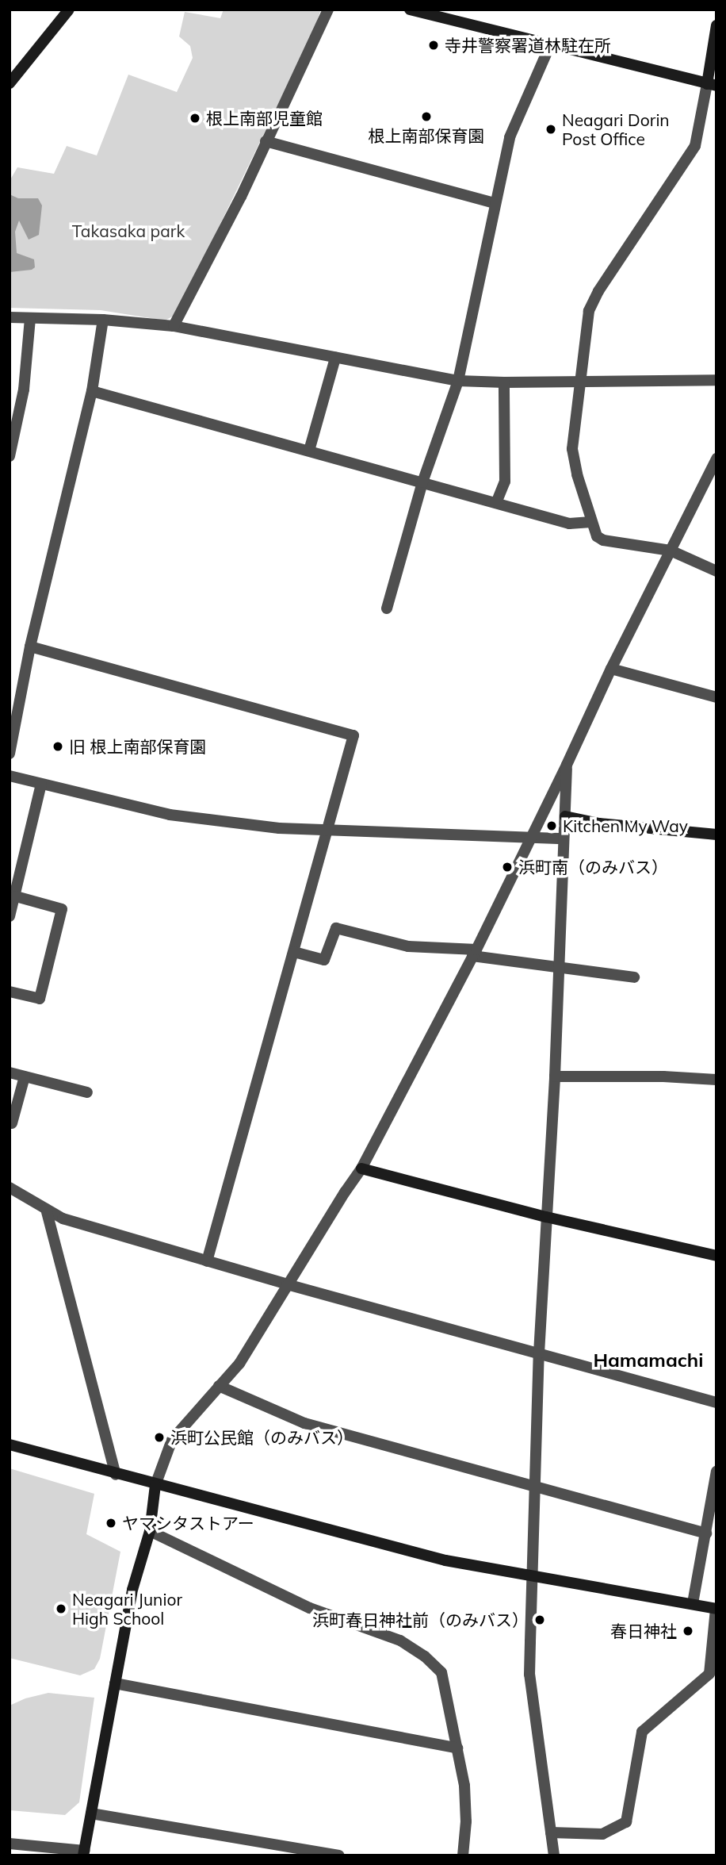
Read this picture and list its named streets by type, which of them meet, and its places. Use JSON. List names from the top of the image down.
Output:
{
  "districts": ["Hamamachi"],
  "parks": ["Takasaka park"],
  "places": [
    "寺井警察署道林駐在所",
    "根上南部保育園",
    "根上南部児童館",
    "Neagari Dorin Post Office",
    "旧 根上南部保育園",
    "Kitchen My Way",
    "浜町南（のみバス）",
    "浜町公民館（のみバス）",
    "ヤマシタストアー",
    "Neagari Junior High School",
    "浜町春日神社前（のみバス）",
    "春日神社"
  ]
}
